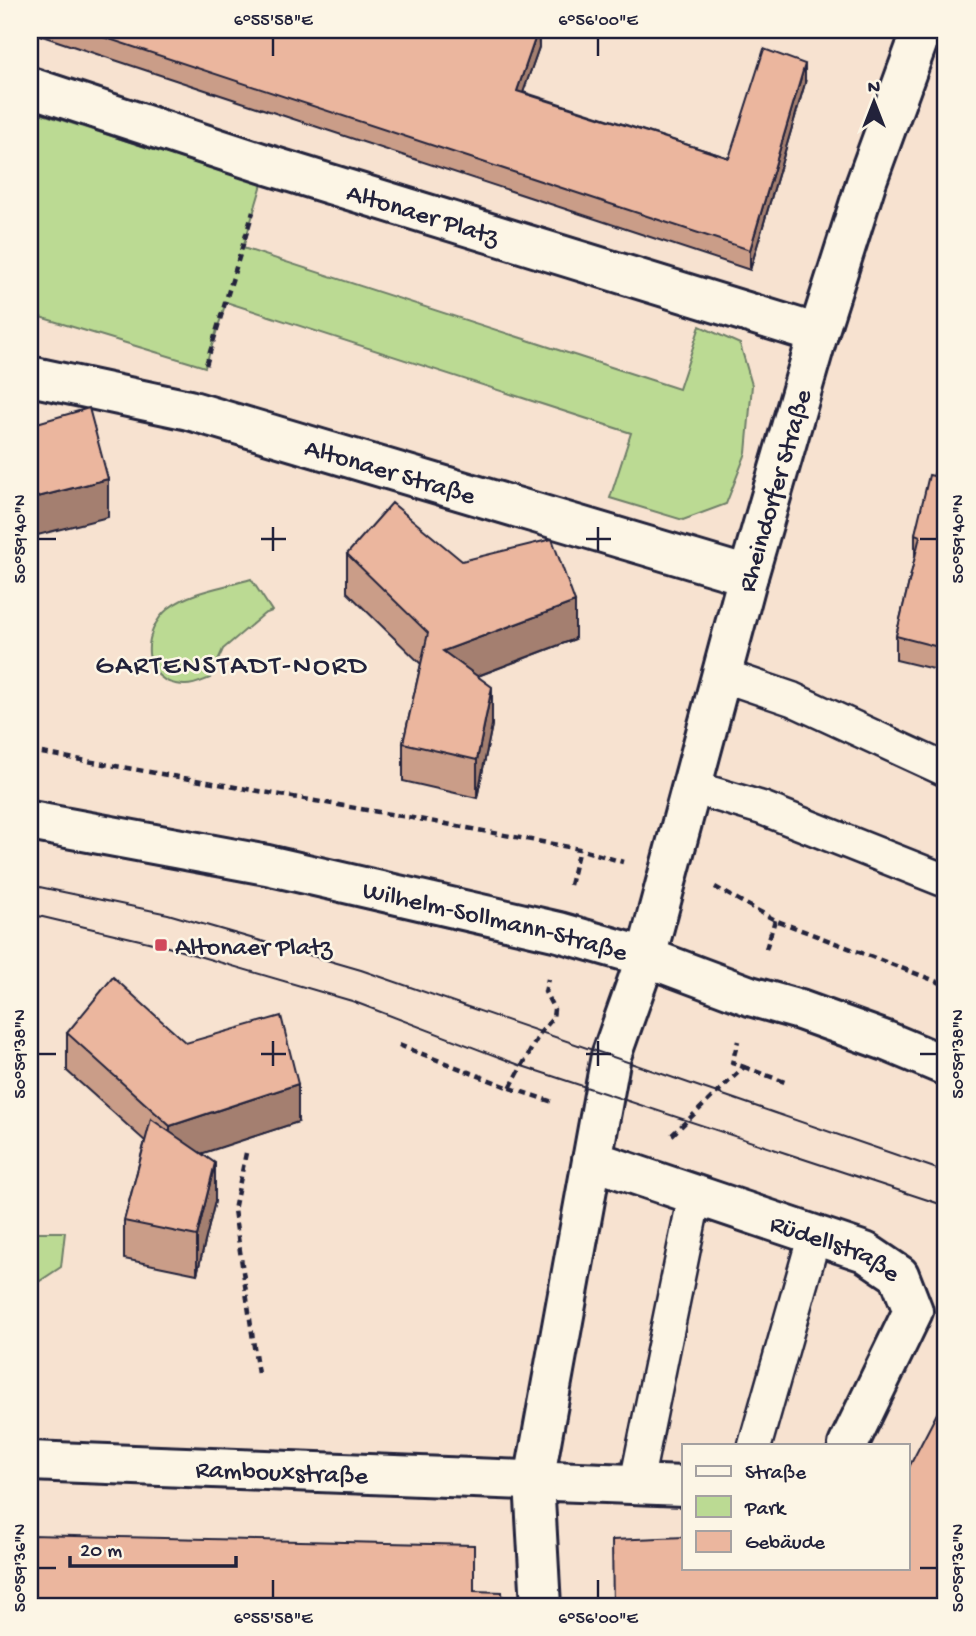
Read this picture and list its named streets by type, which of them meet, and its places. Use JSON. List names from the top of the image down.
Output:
{
  "streets": {
    "street": [
      "Altonaer Platz",
      "Altonaer Straße",
      "Rheindorfer Straße",
      "Wilhelm-Sollmann-Straße",
      "Rüdellstraße",
      "Rambouxstraße"
    ]
  },
  "crossings": [
    ["Altonaer Platz", "Rheindorfer Straße"],
    ["Altonaer Straße", "Rheindorfer Straße"],
    ["Rheindorfer Straße", "Wilhelm-Sollmann-Straße"]
  ],
  "districts": ["GARTENSTADT-NORD"],
  "places": {
    "transit": ["Altonaer Platz"]
  },
  "legend": ["Straße", "Park", "Gebäude"],
  "scale_bar": "20 m",
  "north": "top",
  "coordinates": [
    "6°55'58\"E",
    "6°56'00\"E",
    "50°59'40\"N",
    "50°59'38\"N",
    "50°59'36\"N"
  ]
}
